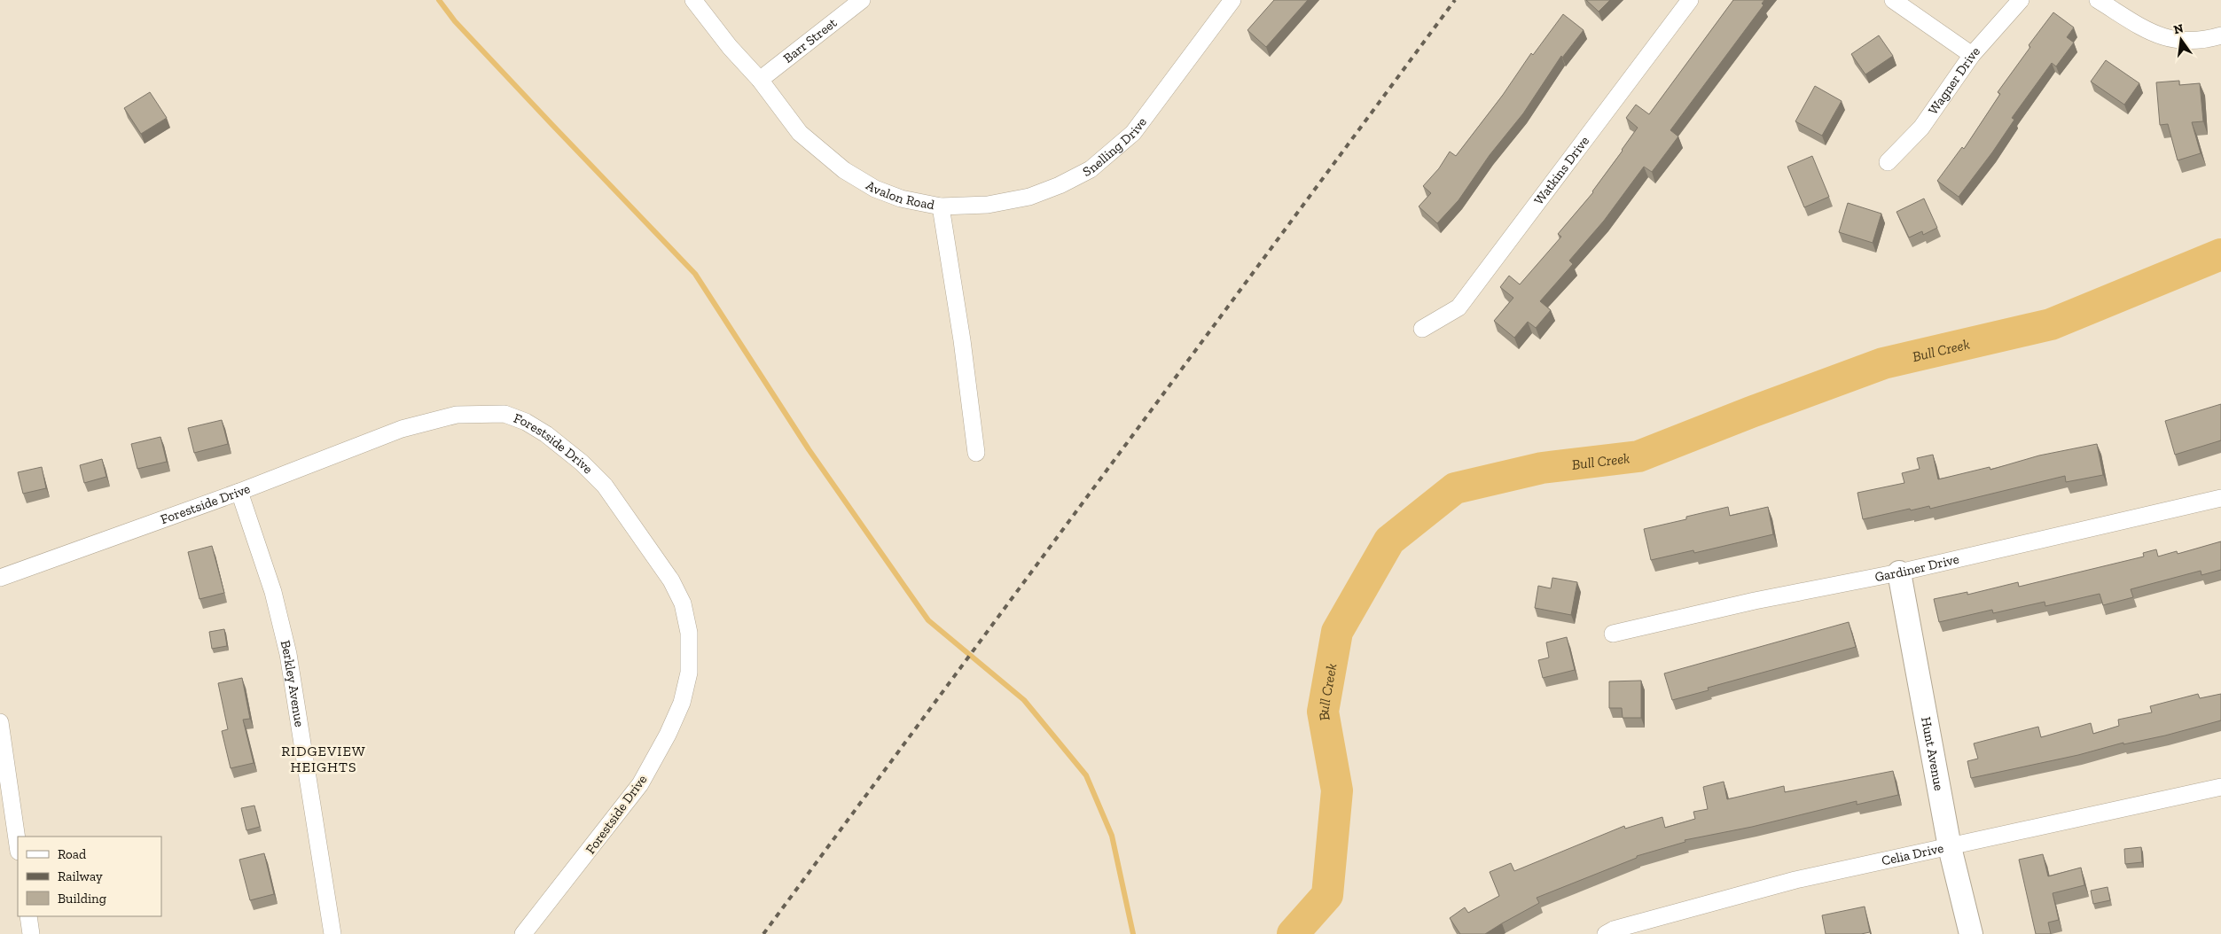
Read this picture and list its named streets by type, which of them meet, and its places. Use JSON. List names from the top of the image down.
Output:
{
  "streets": {
    "street": [
      "Barr Street",
      "Wagner Drive",
      "Snelling Drive",
      "Watkins Drive",
      "Avalon Road",
      "Forestside Drive",
      "Gardiner Drive",
      "Berkley Avenue",
      "Hunt Avenue",
      "Celia Drive"
    ]
  },
  "crossings": [
    ["Barr Street", "Avalon Road"],
    ["Snelling Drive", "Avalon Road"],
    ["Forestside Drive", "Berkley Avenue"],
    ["Gardiner Drive", "Hunt Avenue"],
    ["Hunt Avenue", "Celia Drive"]
  ],
  "districts": ["RIDGEVIEW HEIGHTS"],
  "water": ["Bull Creek"],
  "legend": ["Road", "Railway", "Building"],
  "north": "top"
}
